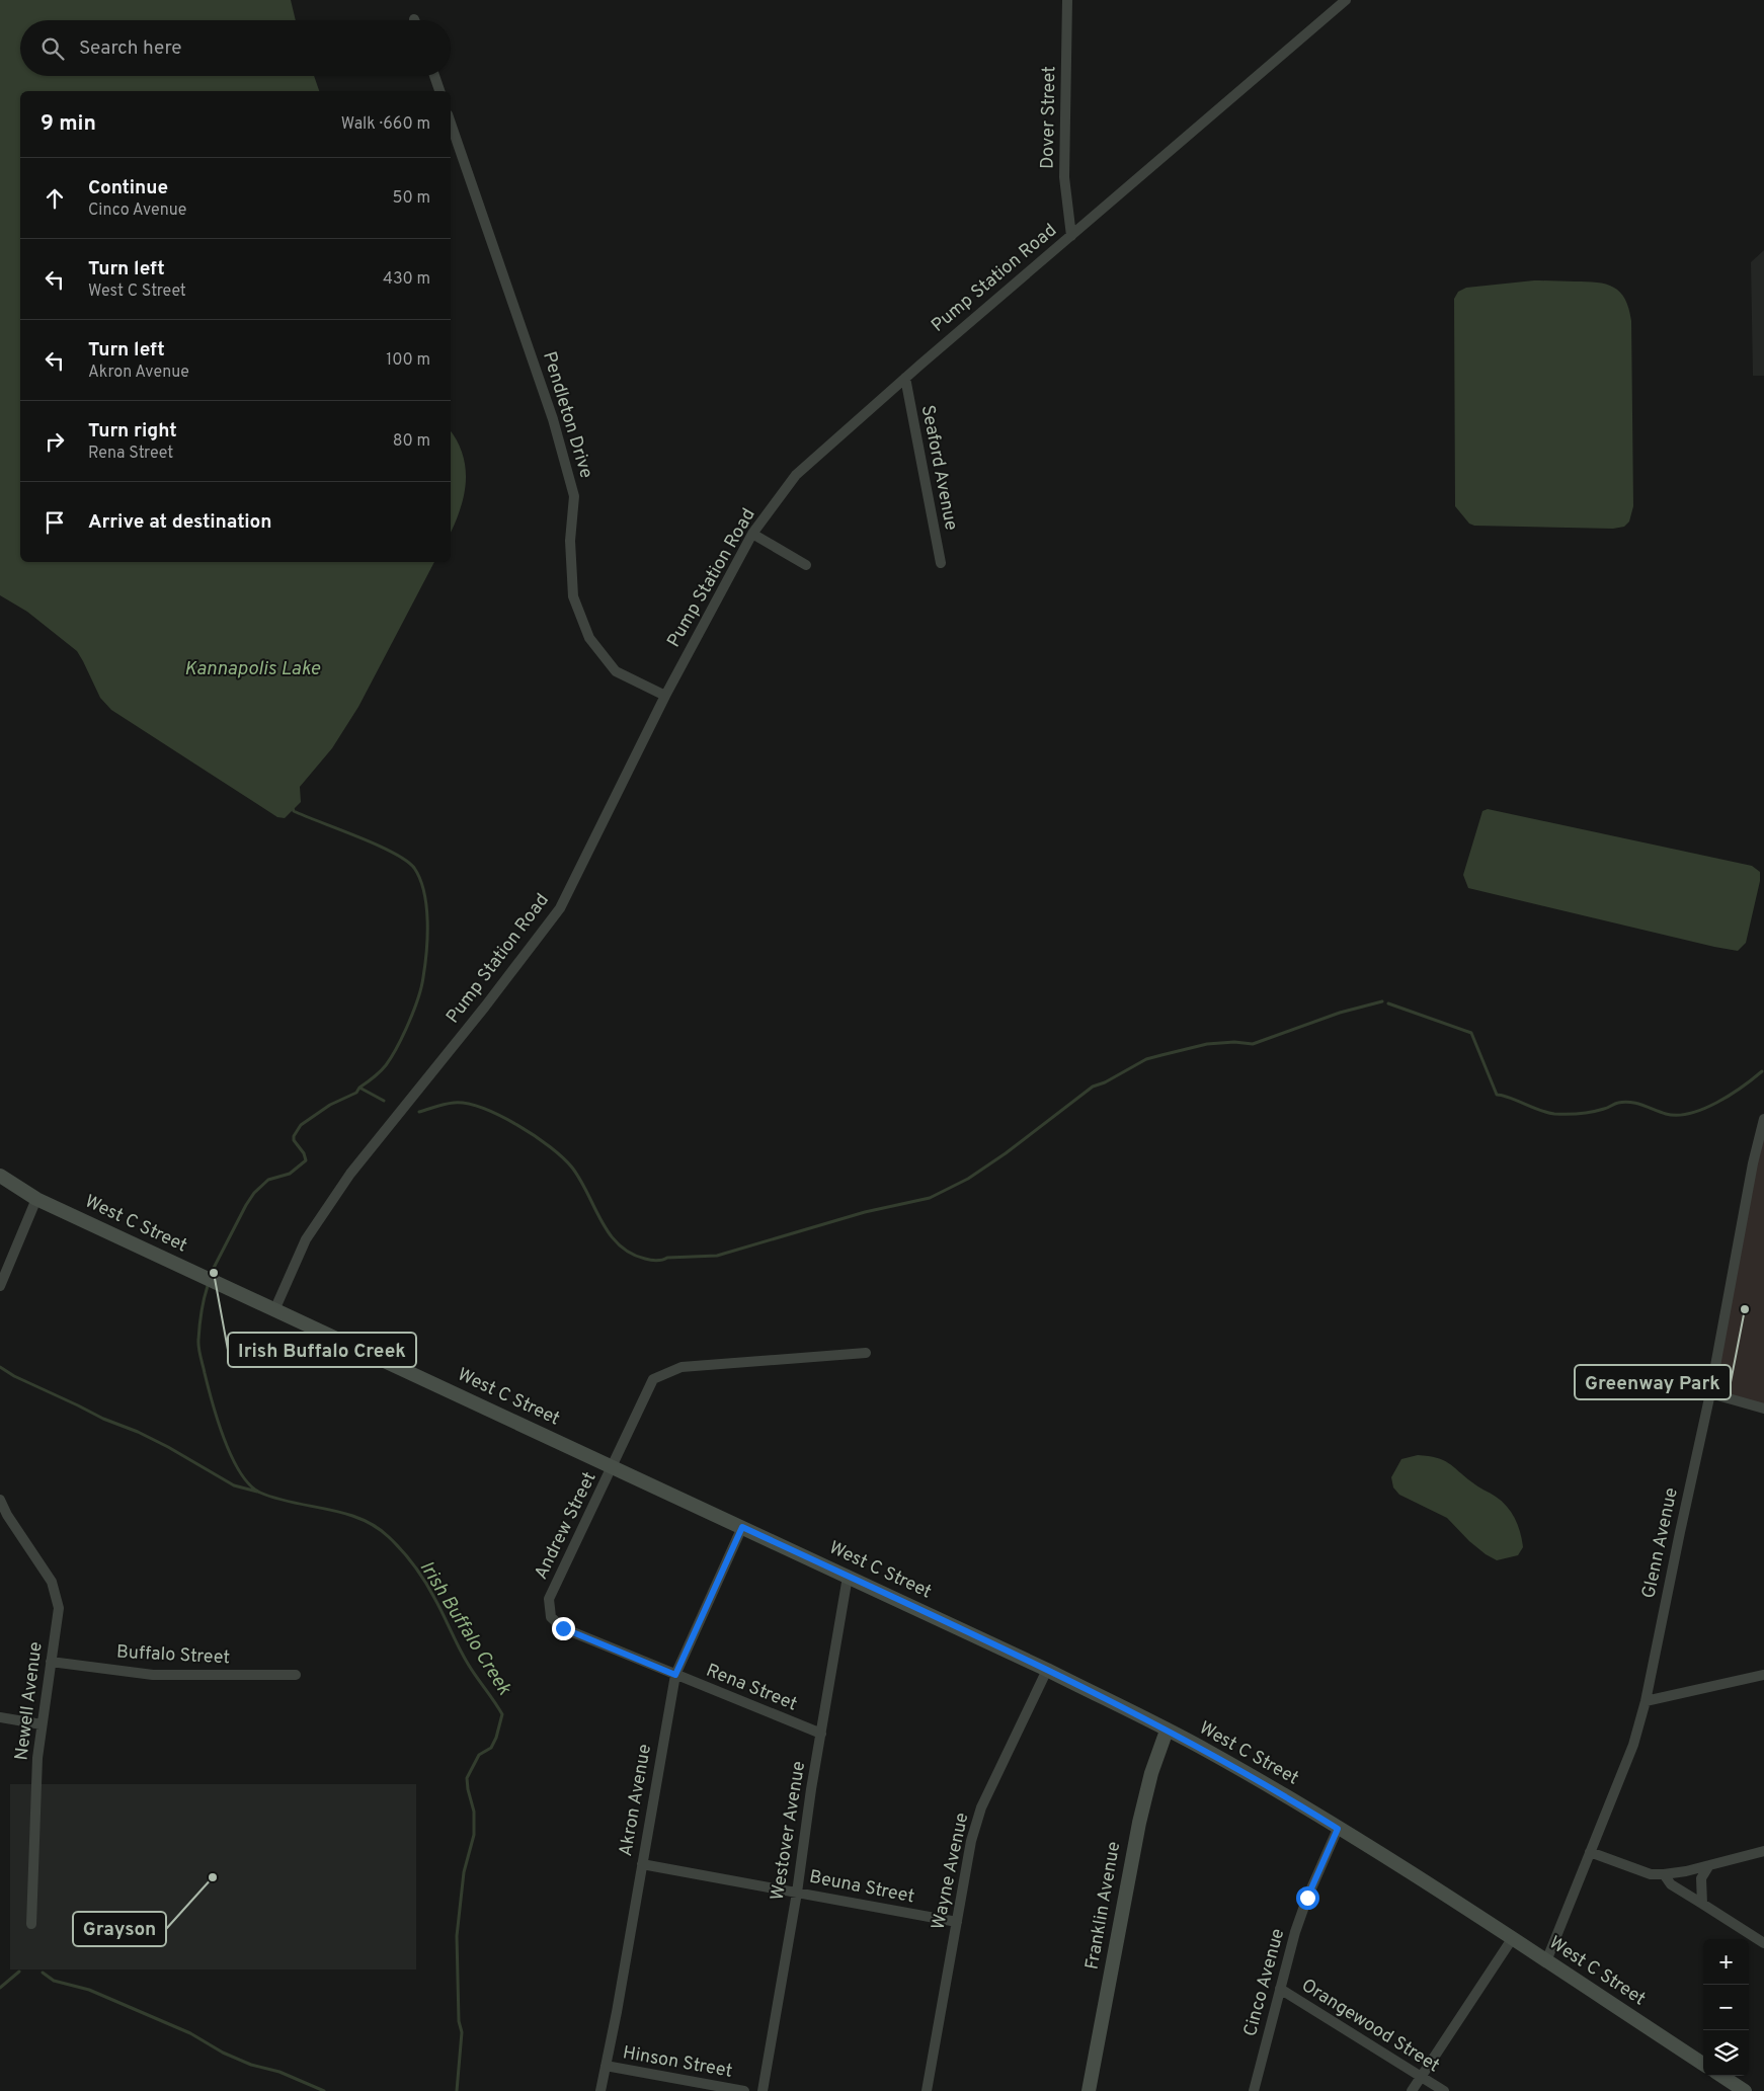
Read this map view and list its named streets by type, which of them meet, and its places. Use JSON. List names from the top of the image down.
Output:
{
  "streets": {
    "main road": ["West C Street", "Franklin Avenue"],
    "street": [
      "Dover Street",
      "Pump Station Road",
      "Pendleton Drive",
      "Seaford Avenue",
      "Andrew Street",
      "Glenn Avenue",
      "Buffalo Street",
      "Rena Street",
      "Newell Avenue",
      "Akron Avenue",
      "Westover Avenue",
      "Wayne Avenue",
      "Beuna Street",
      "Cinco Avenue",
      "Orangewood Street",
      "Hinson Street"
    ]
  },
  "crossings": [
    ["Dover Street", "Pump Station Road"],
    ["Pump Station Road", "Pendleton Drive"],
    ["Pump Station Road", "Seaford Avenue"],
    ["Pump Station Road", "West C Street"],
    ["West C Street", "Andrew Street"],
    ["West C Street", "Glenn Avenue"],
    ["West C Street", "Akron Avenue"],
    ["West C Street", "Westover Avenue"],
    ["West C Street", "Wayne Avenue"],
    ["West C Street", "Franklin Avenue"],
    ["West C Street", "Cinco Avenue"],
    ["Andrew Street", "Rena Street"],
    ["Buffalo Street", "Newell Avenue"],
    ["Rena Street", "Akron Avenue"],
    ["Rena Street", "Westover Avenue"],
    ["Akron Avenue", "Beuna Street"],
    ["Akron Avenue", "Hinson Street"],
    ["Westover Avenue", "Beuna Street"],
    ["Wayne Avenue", "Beuna Street"],
    ["Cinco Avenue", "Orangewood Street"]
  ],
  "water": ["Kannapolis Lake", "Irish Buffalo Creek"],
  "places": ["Irish Buffalo Creek", "Greenway Park", "Grayson"],
  "page": {
    "search": "Search here",
    "heading": ["9 min", "Walk · 660 m"],
    "list": [
      ["Continue", "Cinco Avenue", "50 m"],
      ["Turn left", "West C Street", "430 m"],
      ["Turn left", "Akron Avenue", "100 m"],
      ["Turn right", "Rena Street", "80 m"],
      "Arrive at destination"
    ],
    "map_buttons": ["+", "−"]
  }
}
